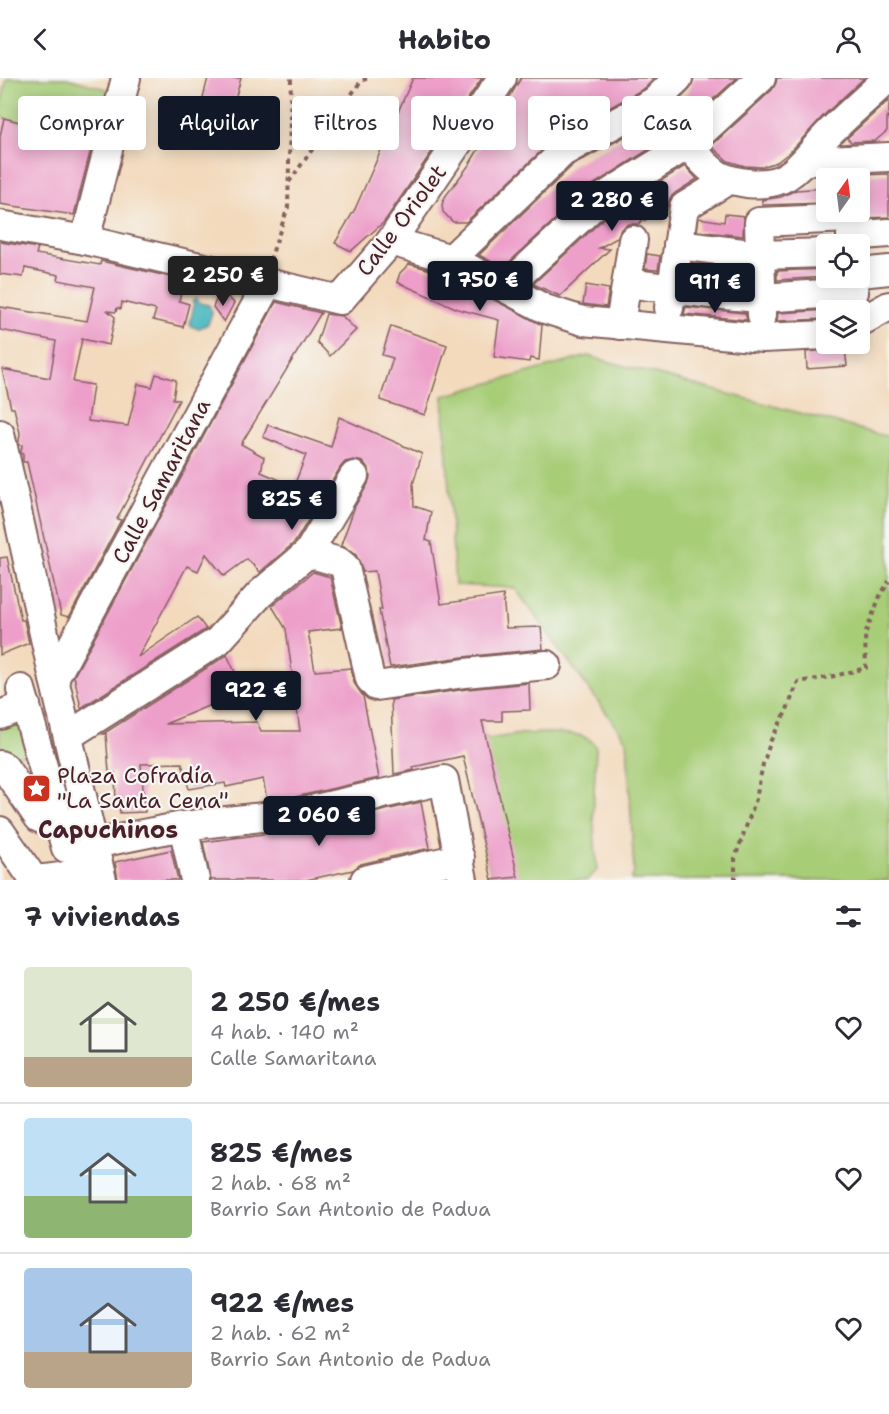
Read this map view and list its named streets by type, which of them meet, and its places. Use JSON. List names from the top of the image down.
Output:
{
  "streets": {
    "street": ["Calle Oriolet", "Calle Samaritana"]
  },
  "crossings": [
    ["Calle Oriolet", "Calle Samaritana"]
  ],
  "districts": ["Capuchinos"],
  "places": {
    "place": ["Plaza Cofradía \"La Santa Cena\""]
  },
  "north": "top",
  "page": {
    "header": "Habito",
    "chip": [
      "Comprar",
      "Alquilar",
      "Filtros",
      "Nuevo",
      "Piso",
      "Casa"
    ],
    "price": [
      "2 280 €",
      "2 250 €",
      "1 750 €",
      "911 €",
      "825 €",
      "922 €",
      "2 060 €"
    ],
    "heading": "7 viviendas",
    "list": [
      {
        "name": "2 250 €/mes",
        "note": "4 hab. · 140 m² · Calle Samaritana"
      },
      {
        "name": "825 €/mes",
        "note": "2 hab. · 68 m² · Barrio San Antonio de Padua"
      },
      {
        "name": "922 €/mes",
        "note": "2 hab. · 62 m² · Barrio San Antonio de Padua"
      }
    ]
  }
}
